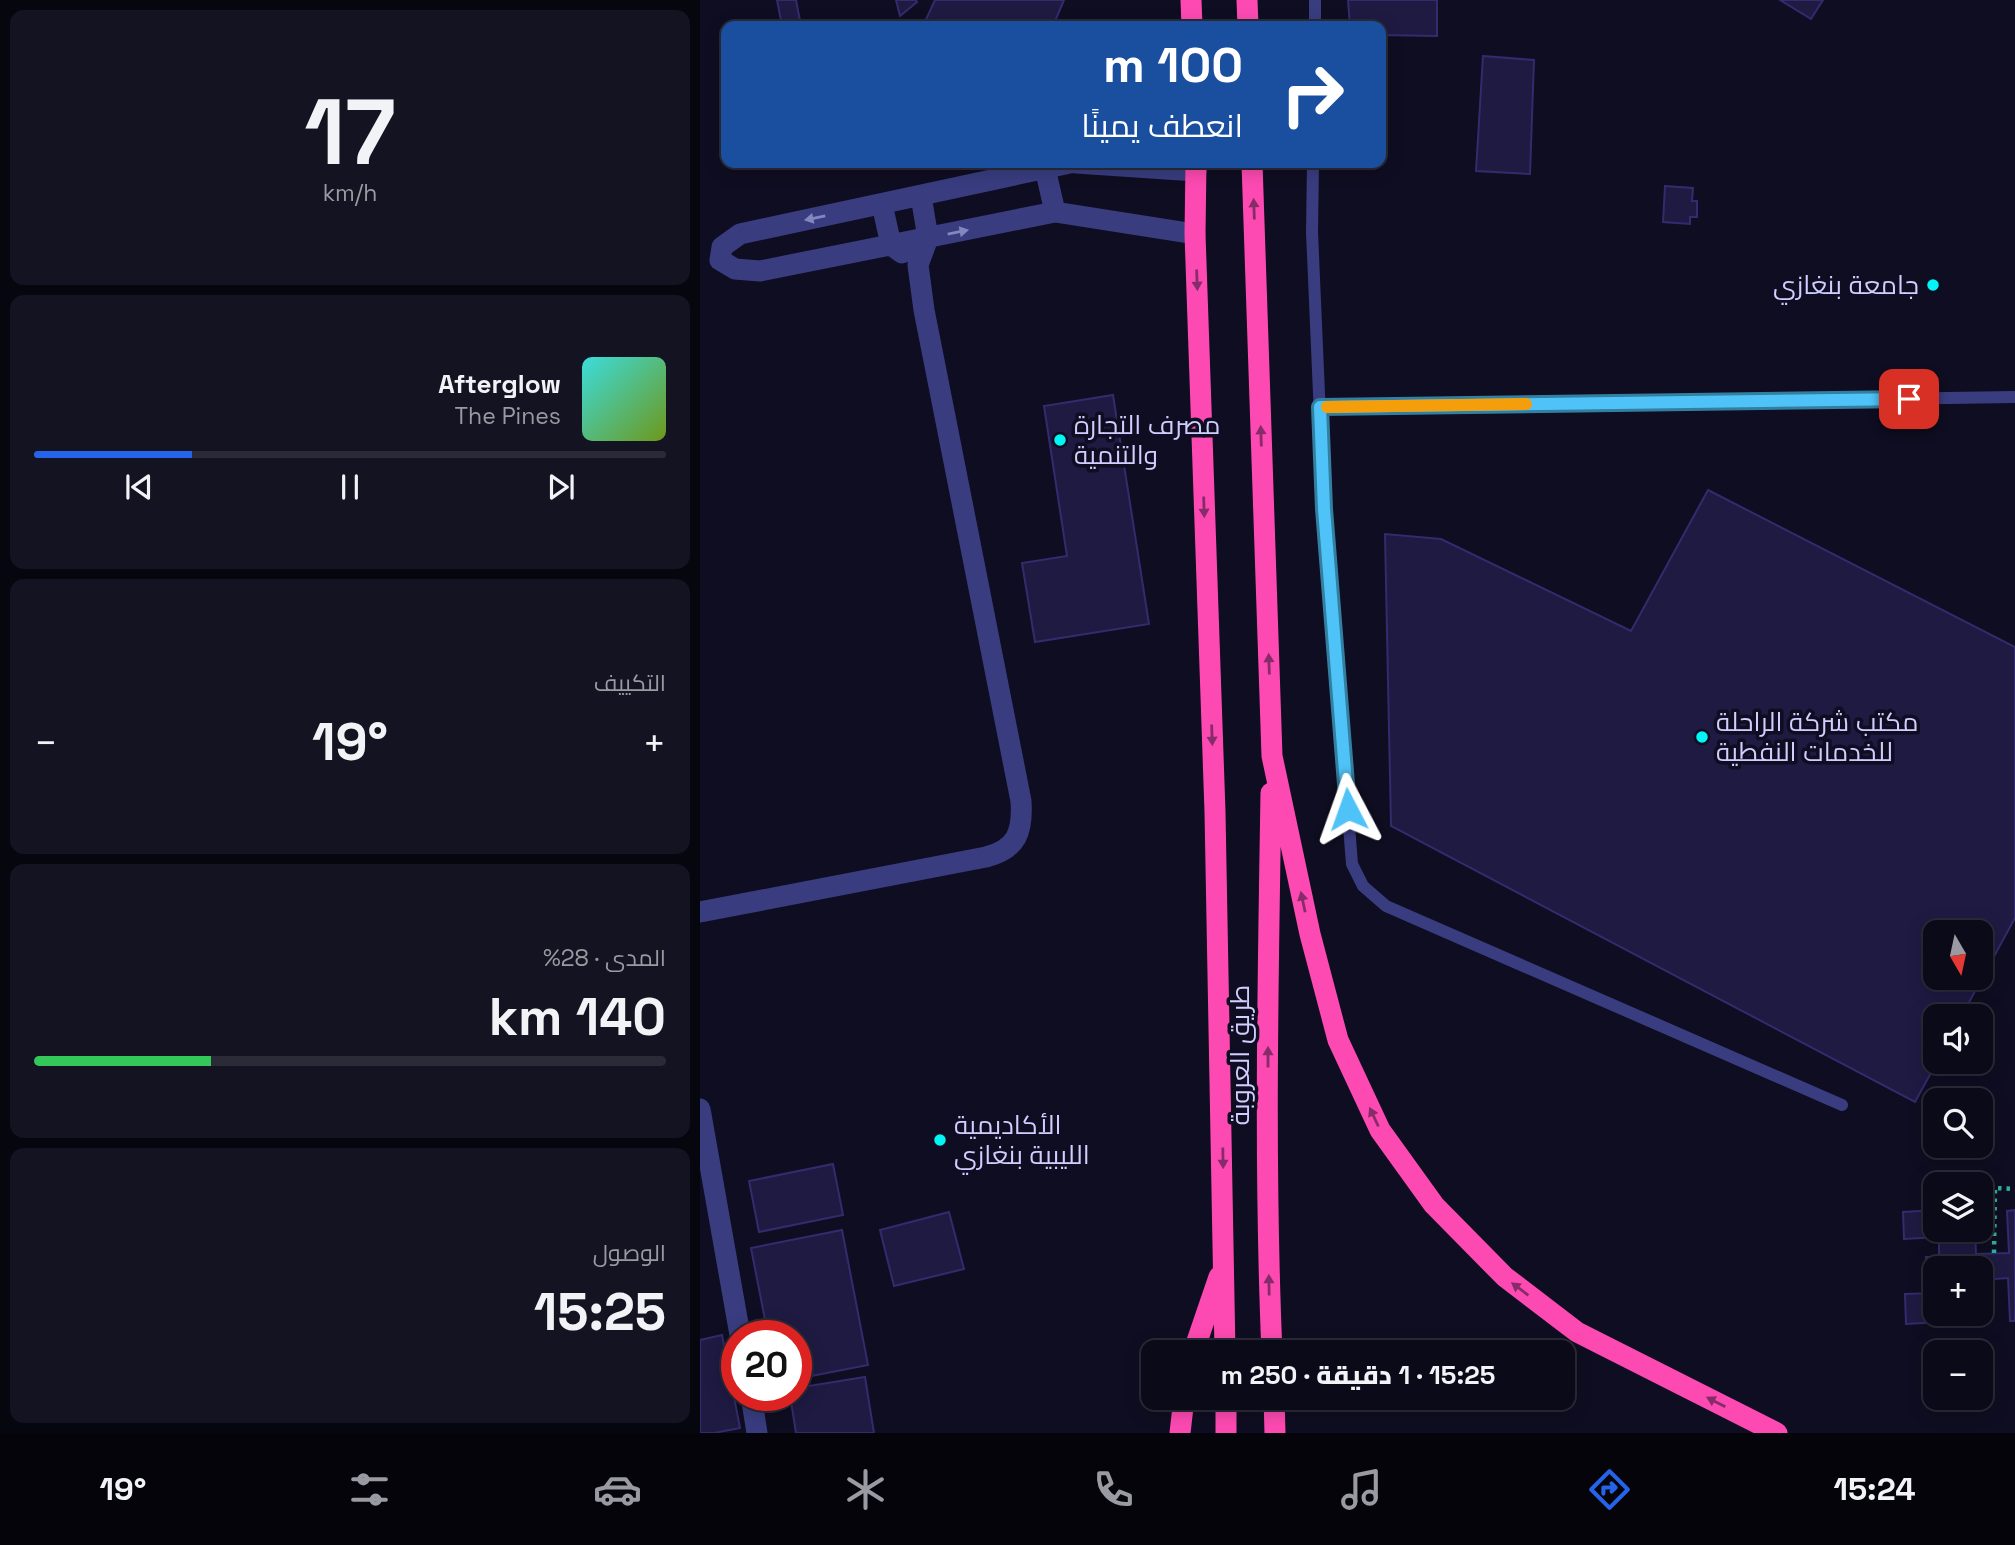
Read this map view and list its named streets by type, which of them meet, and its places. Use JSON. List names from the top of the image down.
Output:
{
  "streets": {
    "highway": ["طريق العروبة"]
  },
  "places": [
    "جامعة بنغازي",
    "مصرف التجارة والتنمية",
    "مكتب شركة الراحلة للخدمات النفطية",
    "الأكاديمية الليبية بنغازي"
  ],
  "north": "bottom",
  "page": {
    "tile": [
      ["17", "km/h"],
      "التكييف",
      ["المدى · 28%", "140 km"],
      ["الوصول", "15:25"]
    ],
    "turn": ["100 m", "انعطف يمينًا"],
    "song": ["Afterglow", "The Pines"],
    "heat": ["−", "19°", "+"],
    "map_buttons": ["+", "−"],
    "limit": "20",
    "trip": "15:25 · 1 دقيقة · 250 m",
    "tabs": ["15:24", "19°"]
  }
}
